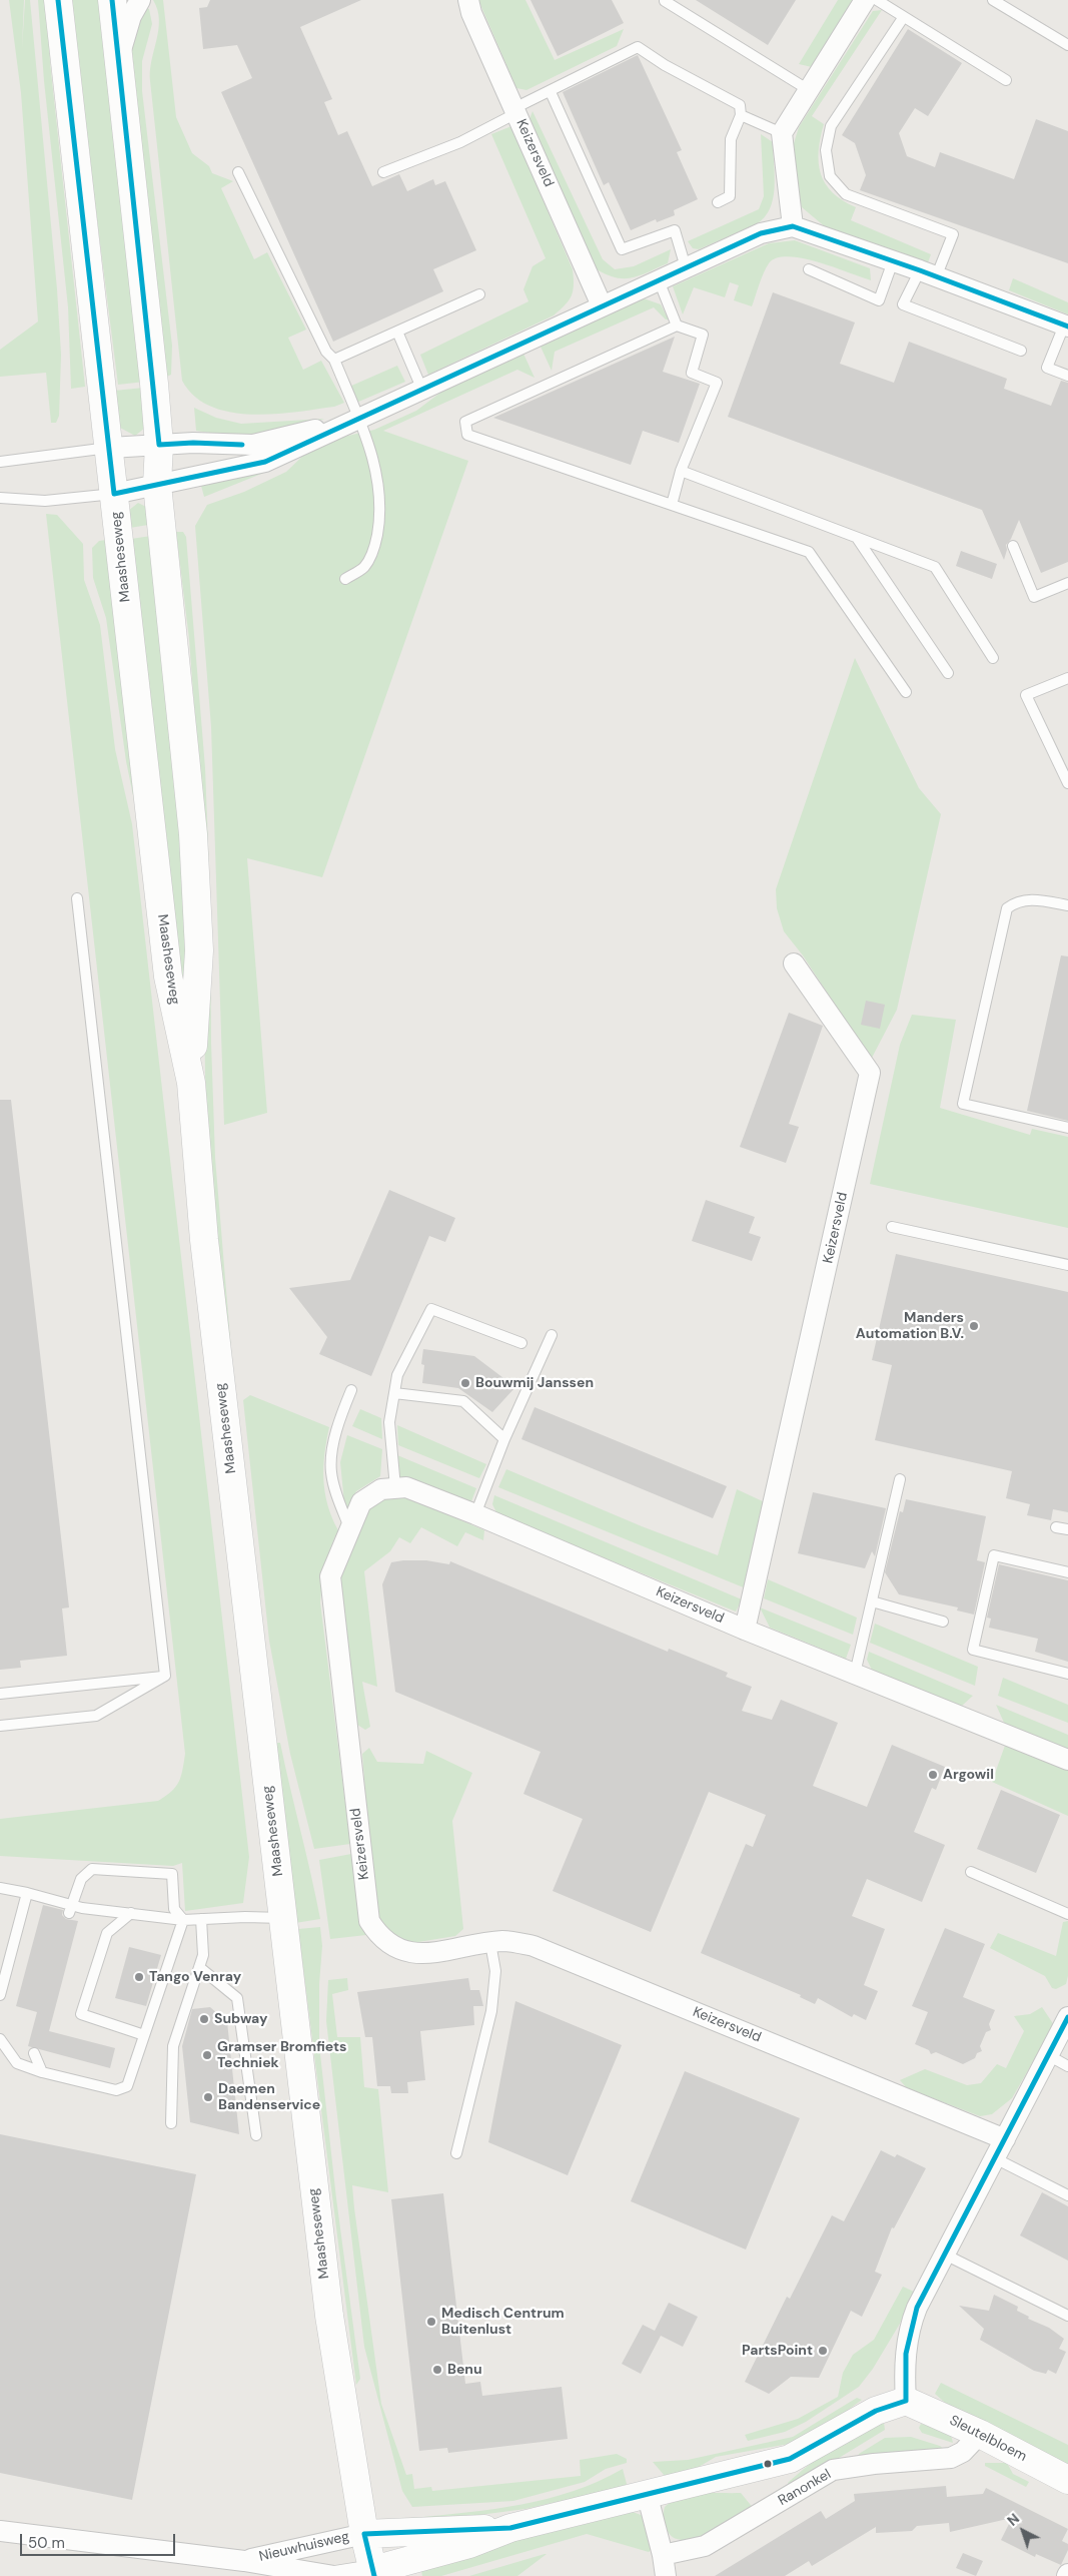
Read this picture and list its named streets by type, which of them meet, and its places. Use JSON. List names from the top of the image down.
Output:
{
  "streets": {
    "main road": ["Maasheseweg", "Sleutelbloem"],
    "street": ["Keizersveld", "Ranonkel", "Nieuwhuisweg"]
  },
  "crossings": [
    ["Maasheseweg", "Nieuwhuisweg"],
    ["Sleutelbloem", "Ranonkel"]
  ],
  "places": [
    "Manders Automation B.V.",
    "Bouwmij Janssen",
    "Argowil",
    "Tango Venray",
    "Subway",
    "Gramser Bromfiets Techniek",
    "Daemen Bandenservice",
    "Medisch Centrum Buitenlust",
    "PartsPoint",
    "Benu"
  ],
  "scale_bar": "50 m",
  "north": "top left"
}
